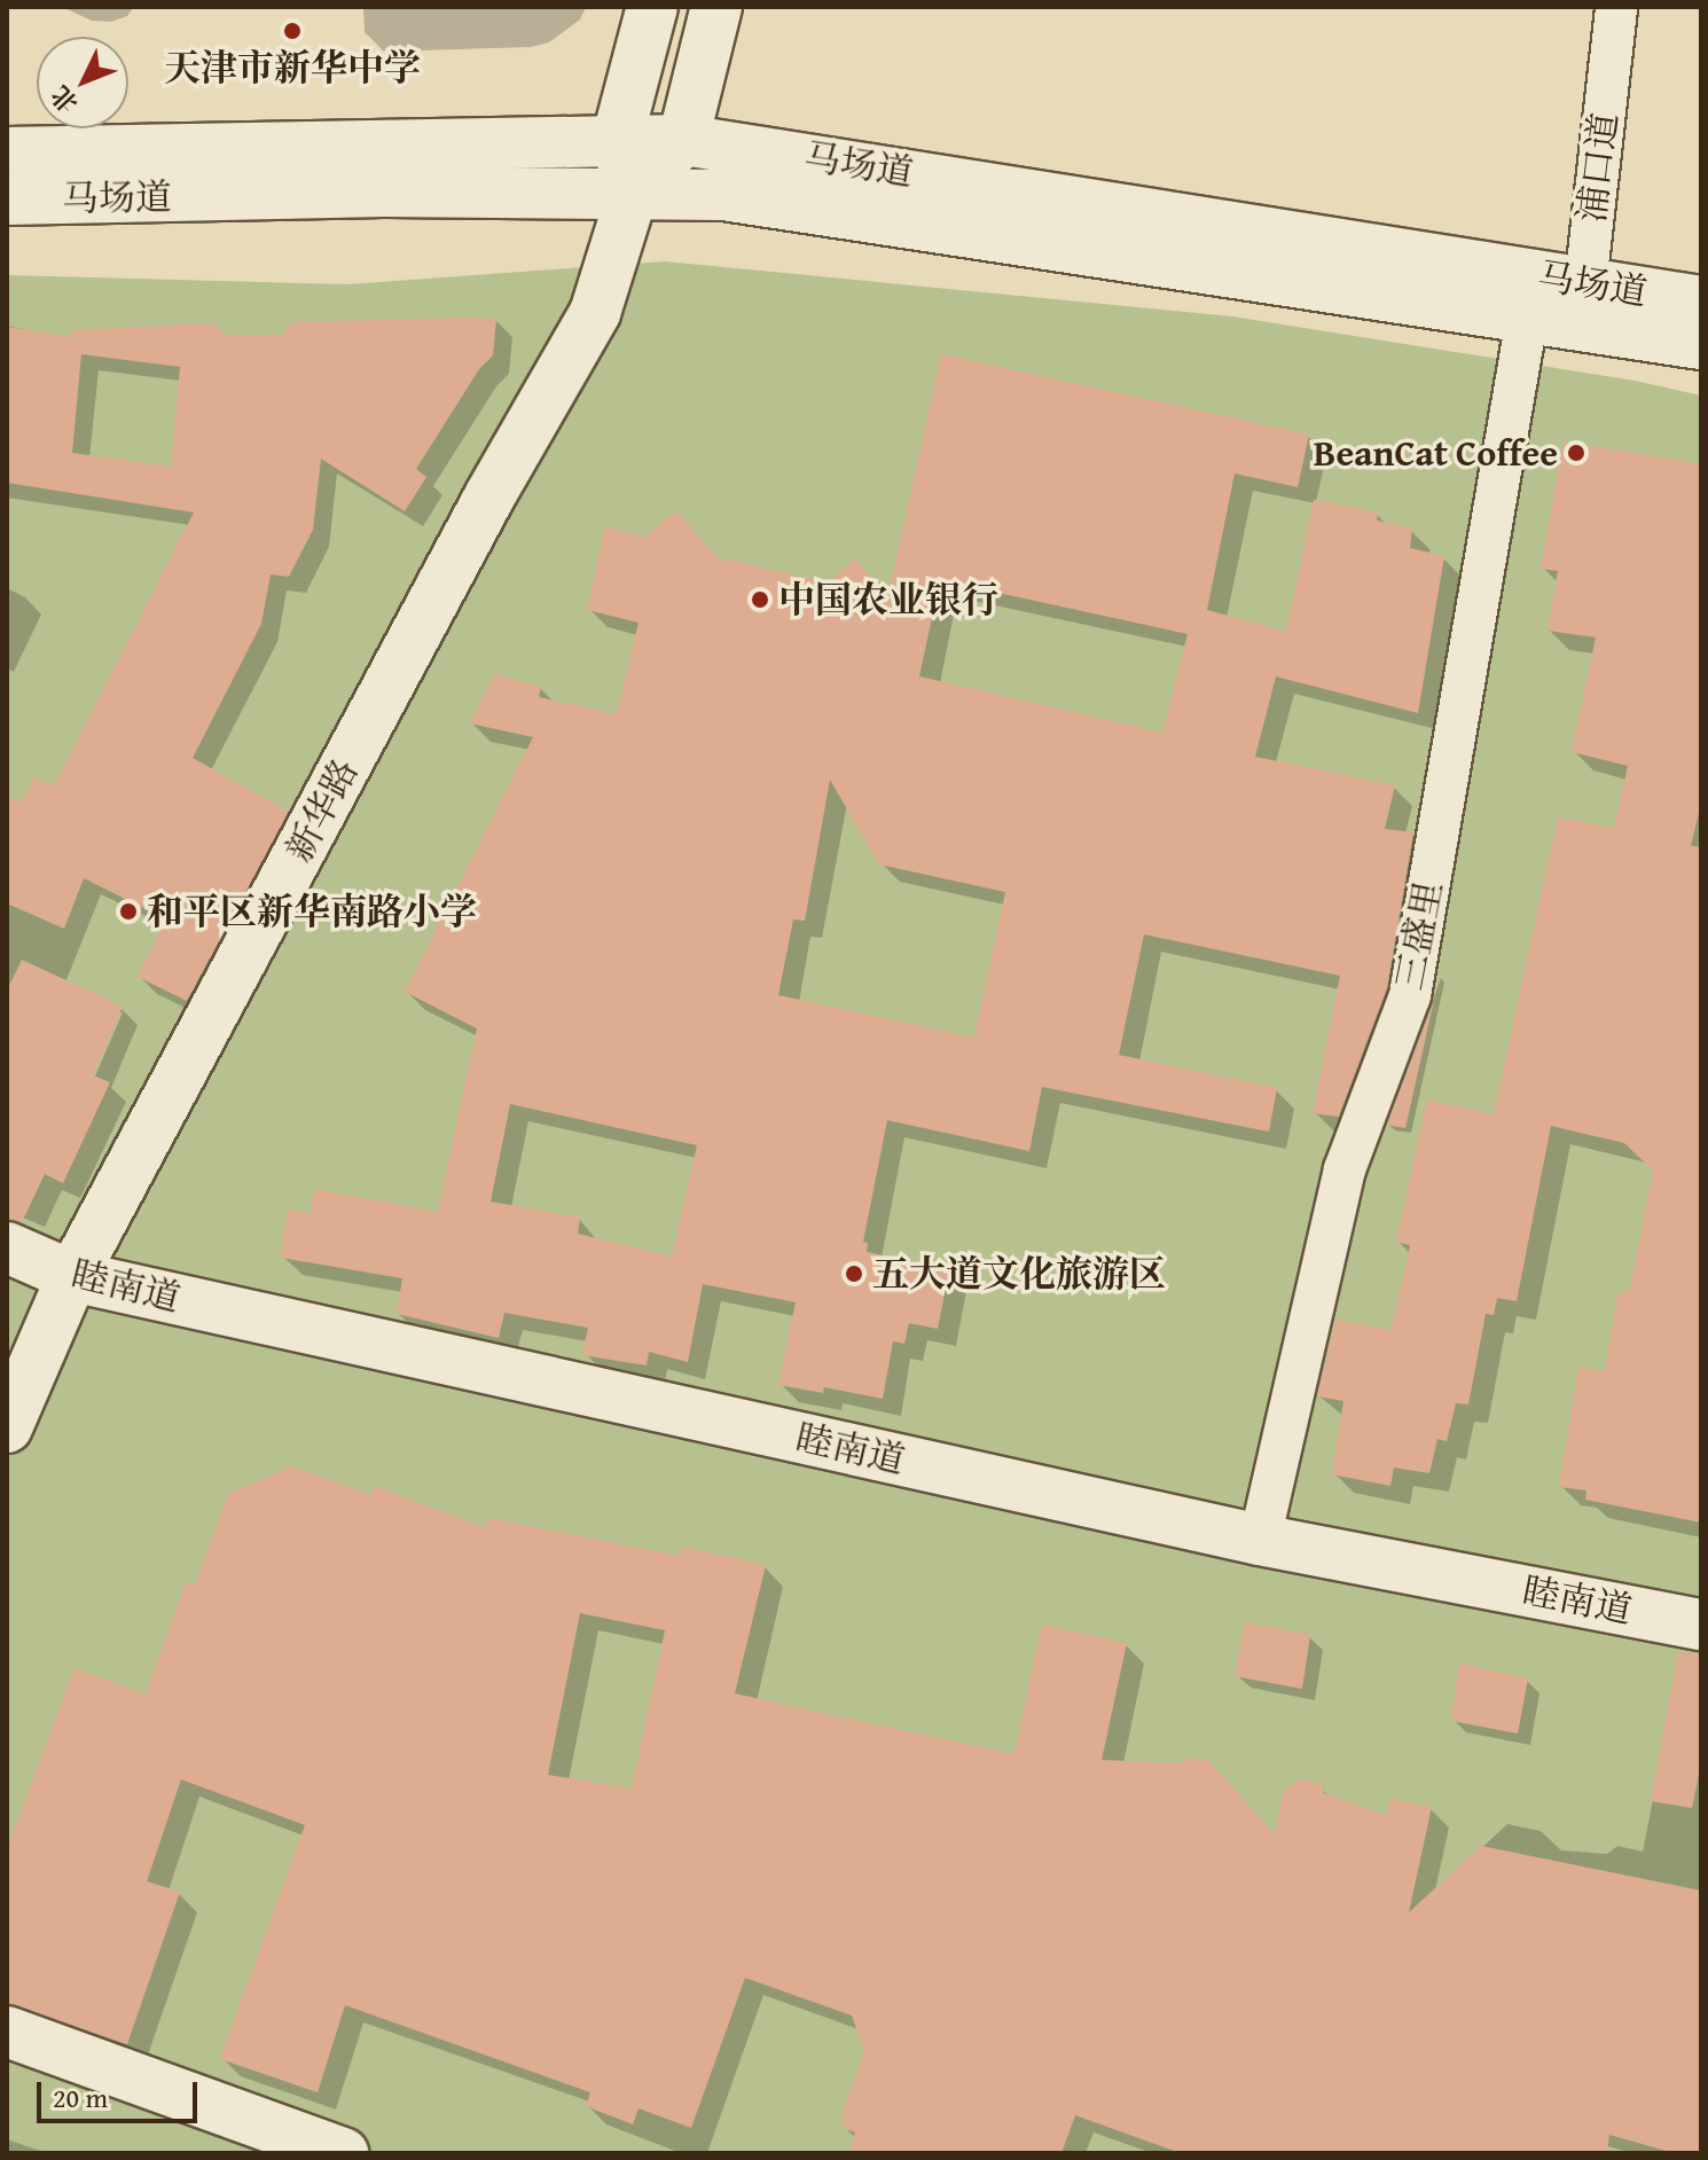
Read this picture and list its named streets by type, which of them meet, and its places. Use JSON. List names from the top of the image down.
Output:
{
  "streets": {
    "main road": ["马场道", "新华路", "睦南道"],
    "street": ["浦口道", "三盛里"]
  },
  "crossings": [
    ["马场道", "浦口道"],
    ["马场道", "新华路"],
    ["马场道", "三盛里"],
    ["新华路", "睦南道"],
    ["三盛里", "睦南道"]
  ],
  "places": [
    "天津市新华中学",
    "BeanCat Coffee",
    "中国农业银行",
    "和平区新华南路小学",
    "五大道文化旅游区"
  ],
  "scale_bar": "20 m",
  "north": "bottom left"
}
